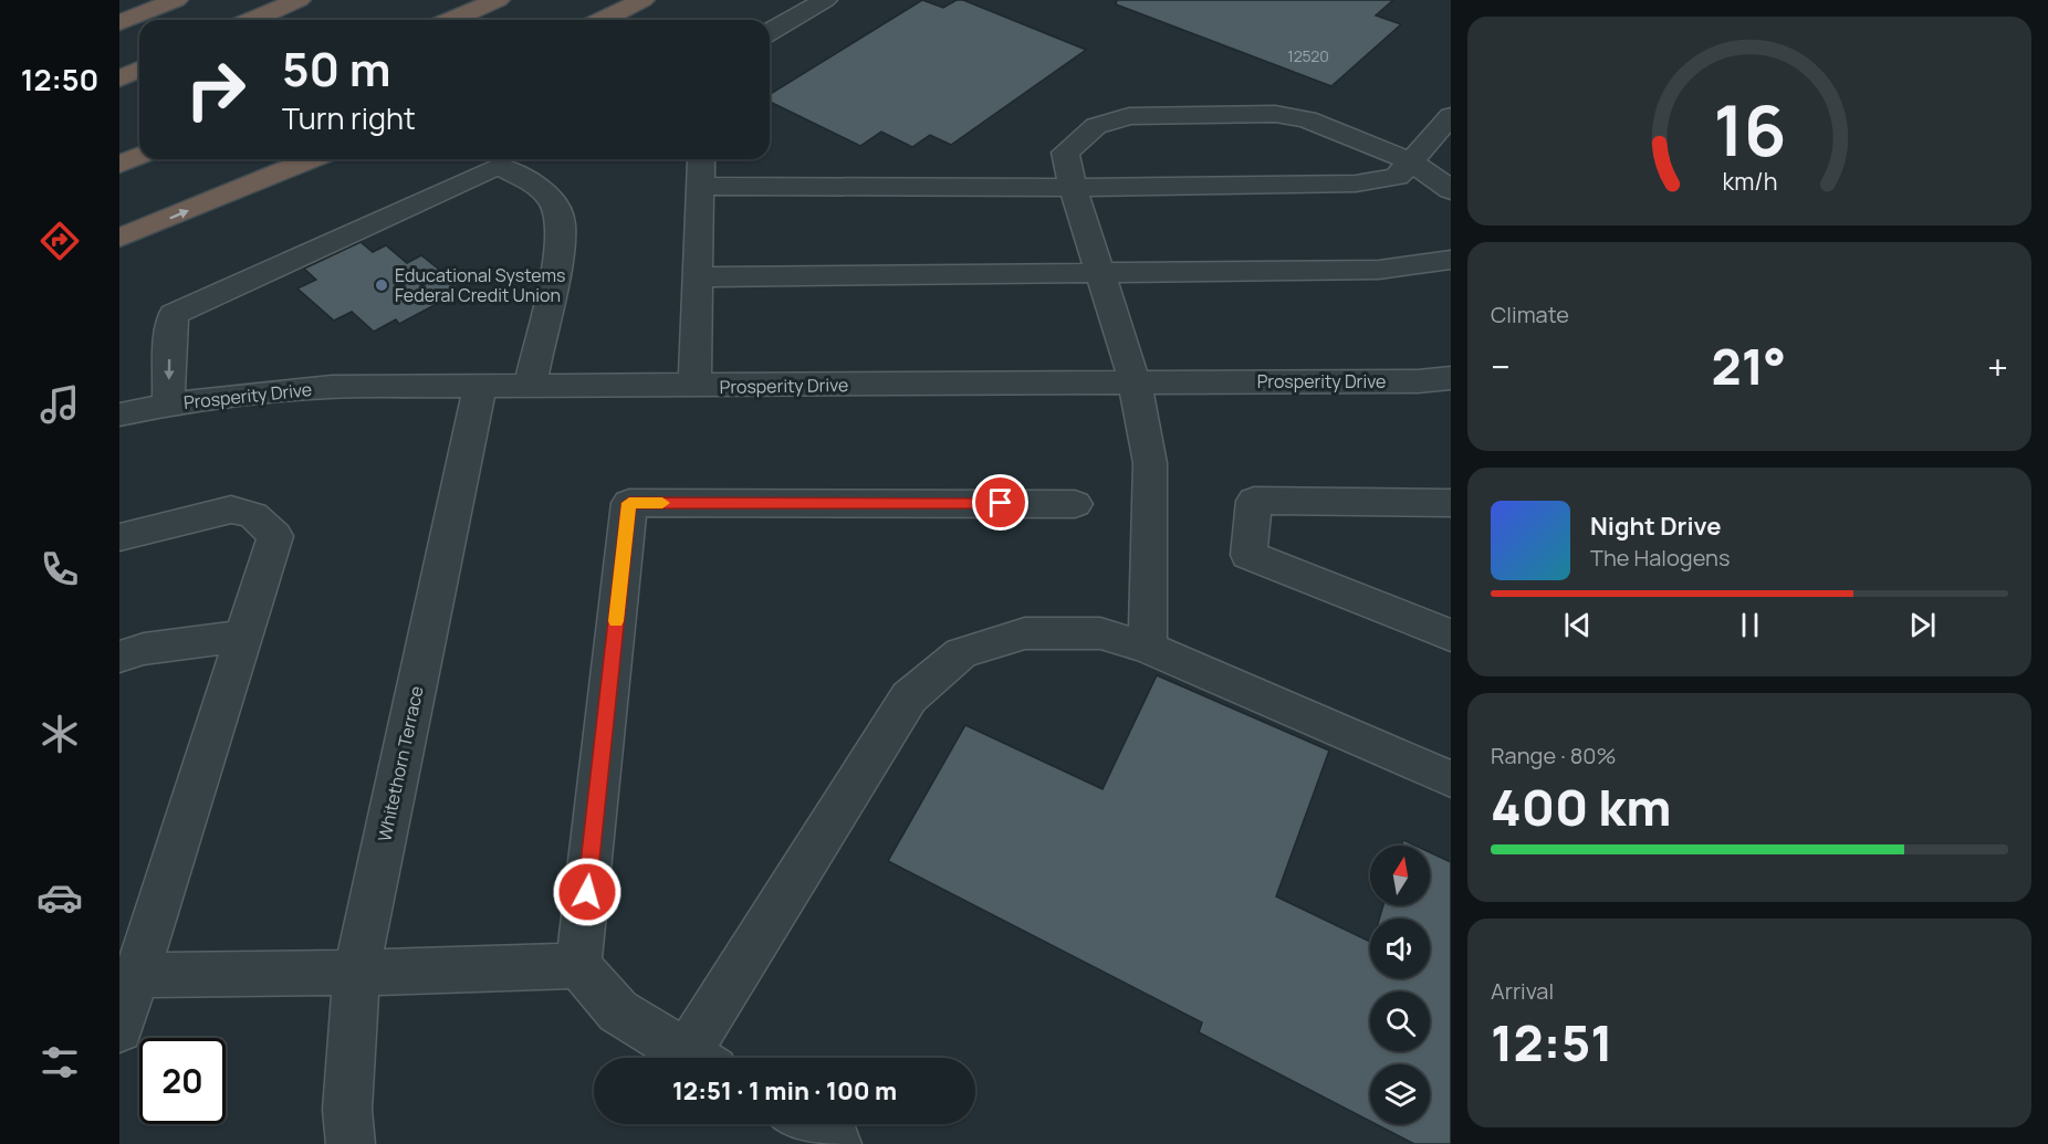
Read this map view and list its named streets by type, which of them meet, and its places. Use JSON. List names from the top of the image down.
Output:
{
  "streets": {
    "street": ["Prosperity Drive", "Whitethorn Terrace"]
  },
  "crossings": [
    ["Prosperity Drive", "Whitethorn Terrace"]
  ],
  "places": ["Educational Systems Federal Credit Union"],
  "house_numbers": ["12520"],
  "north": "top",
  "page": {
    "tabs": "12:50",
    "turn": ["50 m", "Turn right"],
    "tile": [
      "Climate",
      ["Range · 80%", "400 km"],
      ["Arrival", "12:51"]
    ],
    "heat": ["−", "21°", "+"],
    "song": ["Night Drive", "The Halogens"],
    "limit": "20",
    "trip": "12:51 · 1 min · 100 m",
    "gauge": ["16", "km/h"]
  }
}
